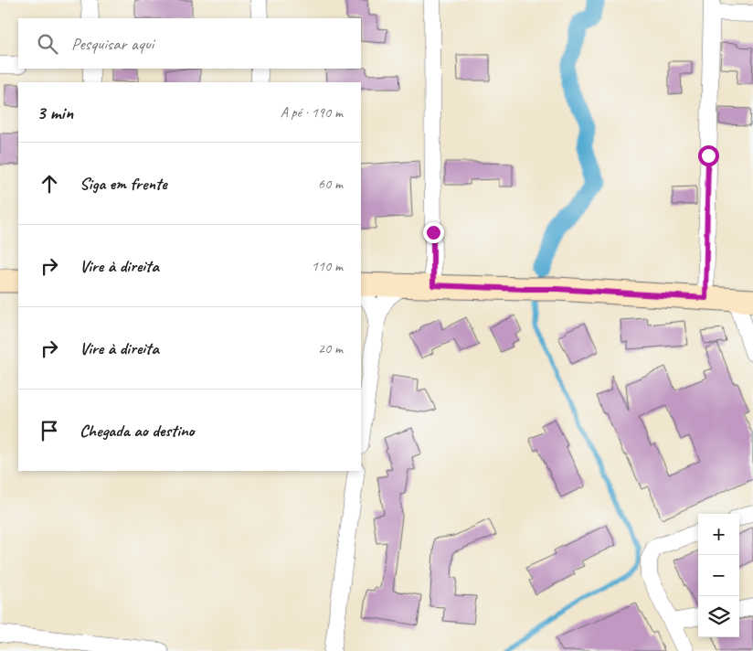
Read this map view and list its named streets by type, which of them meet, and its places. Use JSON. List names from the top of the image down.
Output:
{
  "page": {
    "search": "Pesquisar aqui",
    "heading": ["3 min", "A pé · 190 m"],
    "list": [
      ["Siga em frente", "60 m"],
      ["Vire à direita", "110 m"],
      ["Vire à direita", "20 m"],
      "Chegada ao destino"
    ],
    "map_buttons": ["+", "−"]
  }
}
